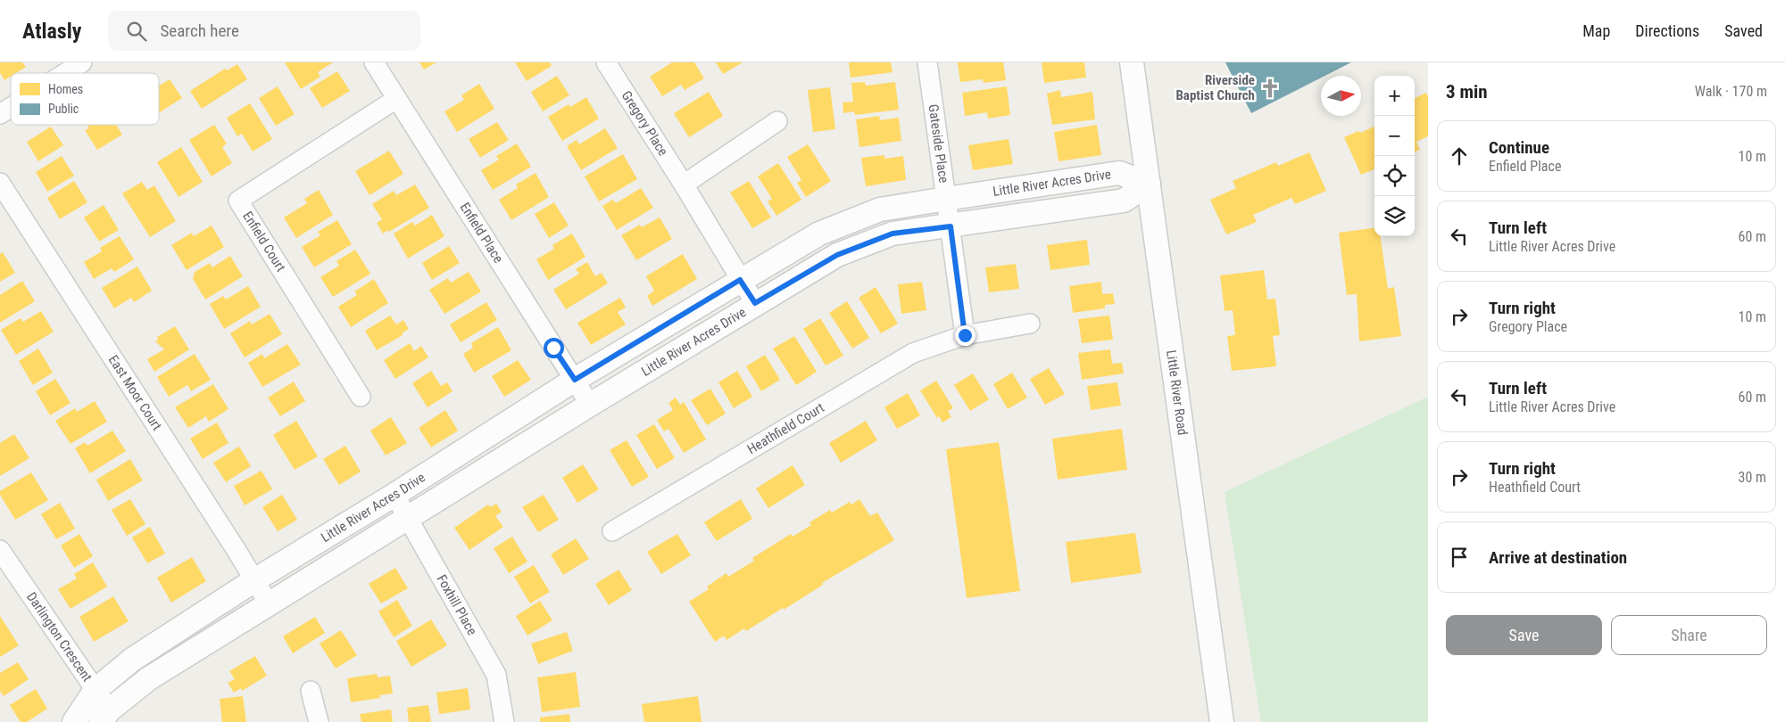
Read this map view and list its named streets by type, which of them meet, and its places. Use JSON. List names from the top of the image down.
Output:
{
  "streets": {
    "street": [
      "Gregory Place",
      "Gateside Place",
      "Little River Acres Drive",
      "Enfield Place",
      "Enfield Court",
      "Little River Road",
      "East Moor Court",
      "Heathfield Court",
      "Foxhill Place",
      "Darlington Crescent"
    ]
  },
  "crossings": [
    ["Gregory Place", "Little River Acres Drive"],
    ["Gateside Place", "Little River Acres Drive"],
    ["Little River Acres Drive", "Enfield Place"],
    ["Little River Acres Drive", "Little River Road"],
    ["Little River Acres Drive", "East Moor Court"],
    ["Little River Acres Drive", "Foxhill Place"],
    ["Little River Acres Drive", "Darlington Crescent"],
    ["Enfield Place", "Enfield Court"]
  ],
  "places": {
    "church": ["Riverside Baptist Church"]
  },
  "legend": ["Homes", "Public"],
  "north": "right",
  "page": {
    "header": "Atlasly",
    "search": "Search here",
    "nav": ["Map", "Directions", "Saved"],
    "heading": ["3 min", "Walk · 170 m"],
    "map_buttons": ["+", "−"],
    "list": [
      ["Continue", "Enfield Place", "10 m"],
      ["Turn left", "Little River Acres Drive", "60 m"],
      ["Turn right", "Gregory Place", "10 m"],
      ["Turn left", "Little River Acres Drive", "60 m"],
      ["Turn right", "Heathfield Court", "30 m"],
      "Arrive at destination"
    ],
    "buttons": ["Save", "Share"]
  }
}
